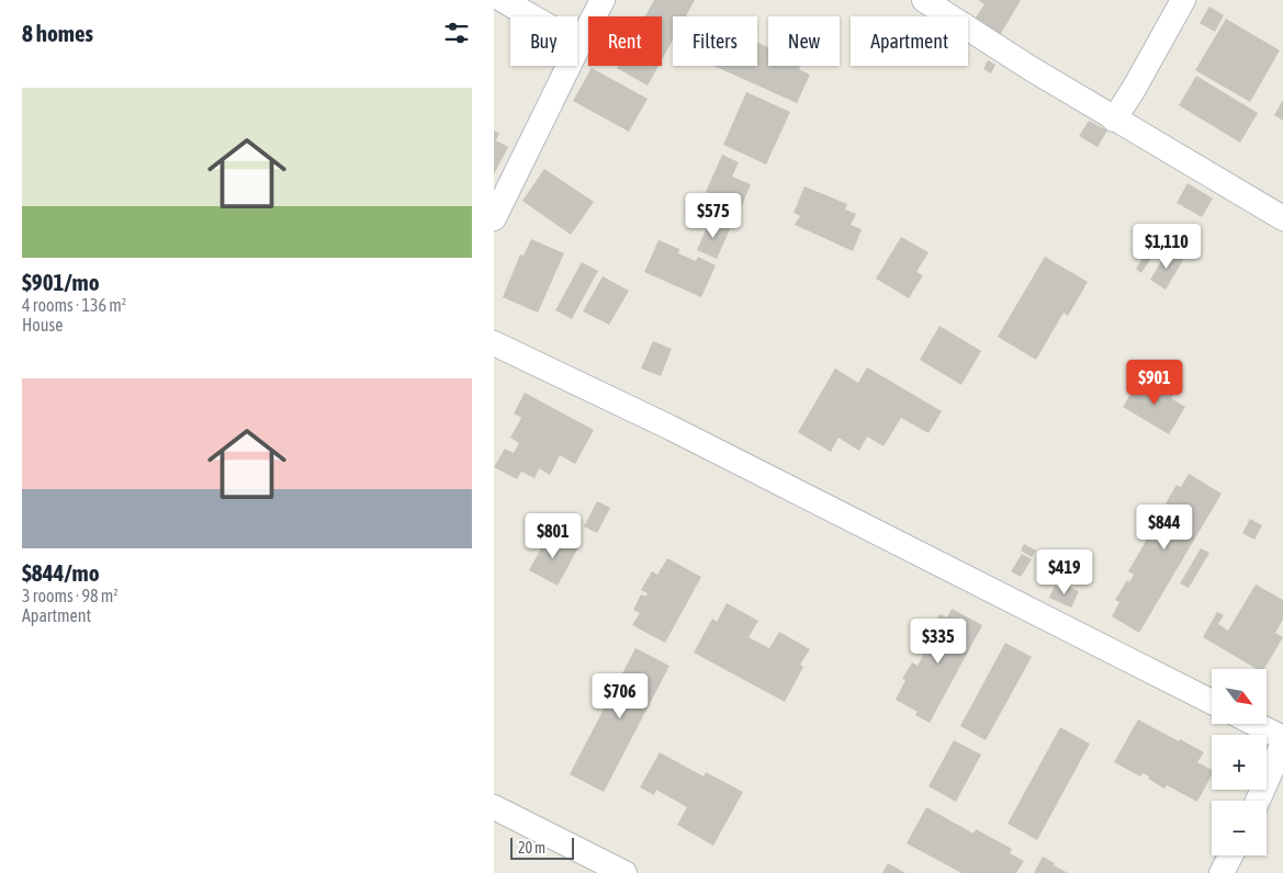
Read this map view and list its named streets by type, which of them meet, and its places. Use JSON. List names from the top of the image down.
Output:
{
  "scale_bar": "20 m",
  "north": "bottom right",
  "page": {
    "heading": "8 homes",
    "chip": [
      "Buy",
      "Rent",
      "Filters",
      "New",
      "Apartment"
    ],
    "list": [
      {
        "name": "$901/mo",
        "note": "4 rooms · 136 m² · House"
      },
      {
        "name": "$844/mo",
        "note": "3 rooms · 98 m² · Apartment"
      }
    ],
    "price": [
      "$575",
      "$1,110",
      "$901",
      "$844",
      "$801",
      "$419",
      "$335",
      "$706"
    ],
    "map_buttons": ["+", "−"],
    "scale": "20 m"
  }
}
